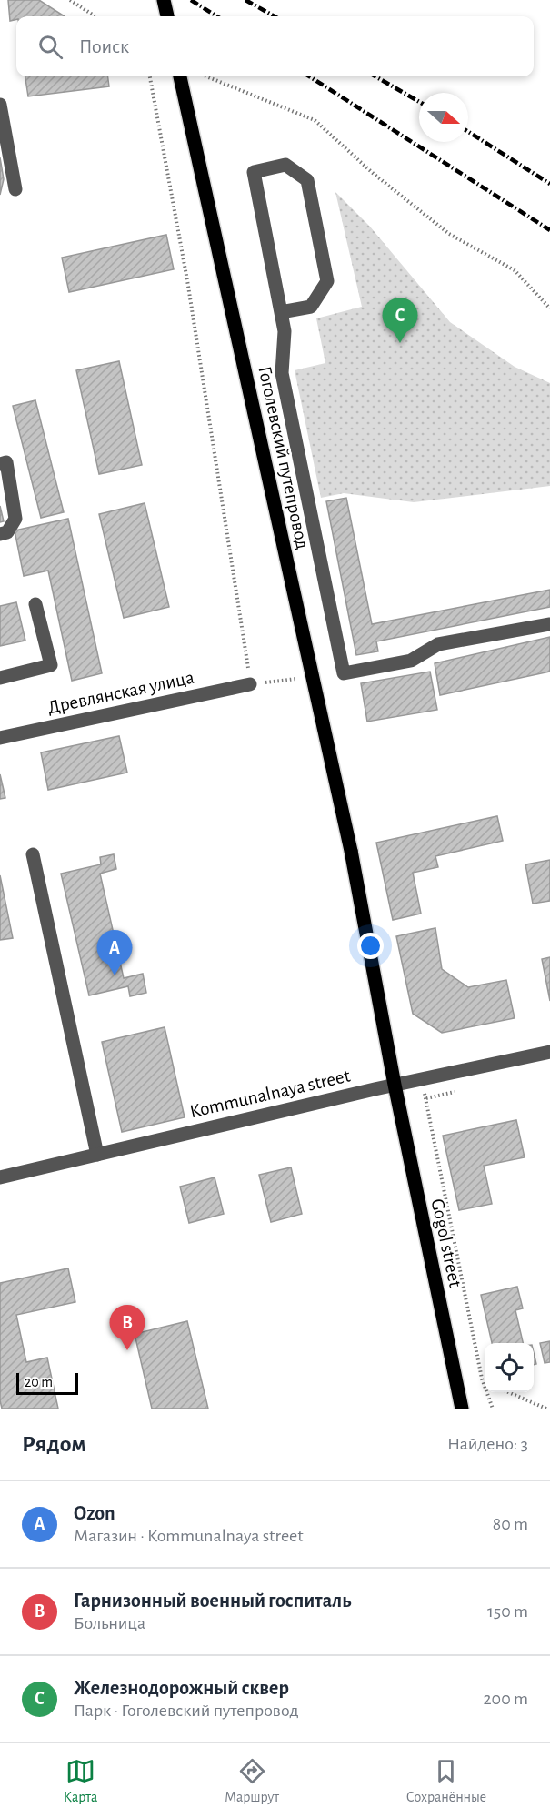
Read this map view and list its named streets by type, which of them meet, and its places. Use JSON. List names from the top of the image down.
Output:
{
  "streets": {
    "main road": ["Гоголевский путепровод", "Gogol street"],
    "street": ["Древлянская улица", "Kommunalnaya street"]
  },
  "crossings": [
    ["Гоголевский путепровод", "Kommunalnaya street"],
    ["Гоголевский путепровод", "Gogol street"],
    ["Kommunalnaya street", "Gogol street"]
  ],
  "scale_bar": "20 m",
  "north": "right",
  "page": {
    "search": "Поиск",
    "pins": ["C", "A", "B"],
    "scale": "20 m",
    "heading": ["Рядом", "Найдено: 3"],
    "list": [
      {
        "mark": "A",
        "name": "Ozon",
        "note": "Магазин · Kommunalnaya street",
        "value": "80 m"
      },
      {
        "mark": "B",
        "name": "Гарнизонный военный госпиталь",
        "note": "Больница",
        "value": "150 m"
      },
      {
        "mark": "C",
        "name": "Железнодорожный сквер",
        "note": "Парк · Гоголевский путепровод",
        "value": "200 m"
      }
    ],
    "nav": ["Карта", "Маршрут", "Сохранённые"]
  }
}
